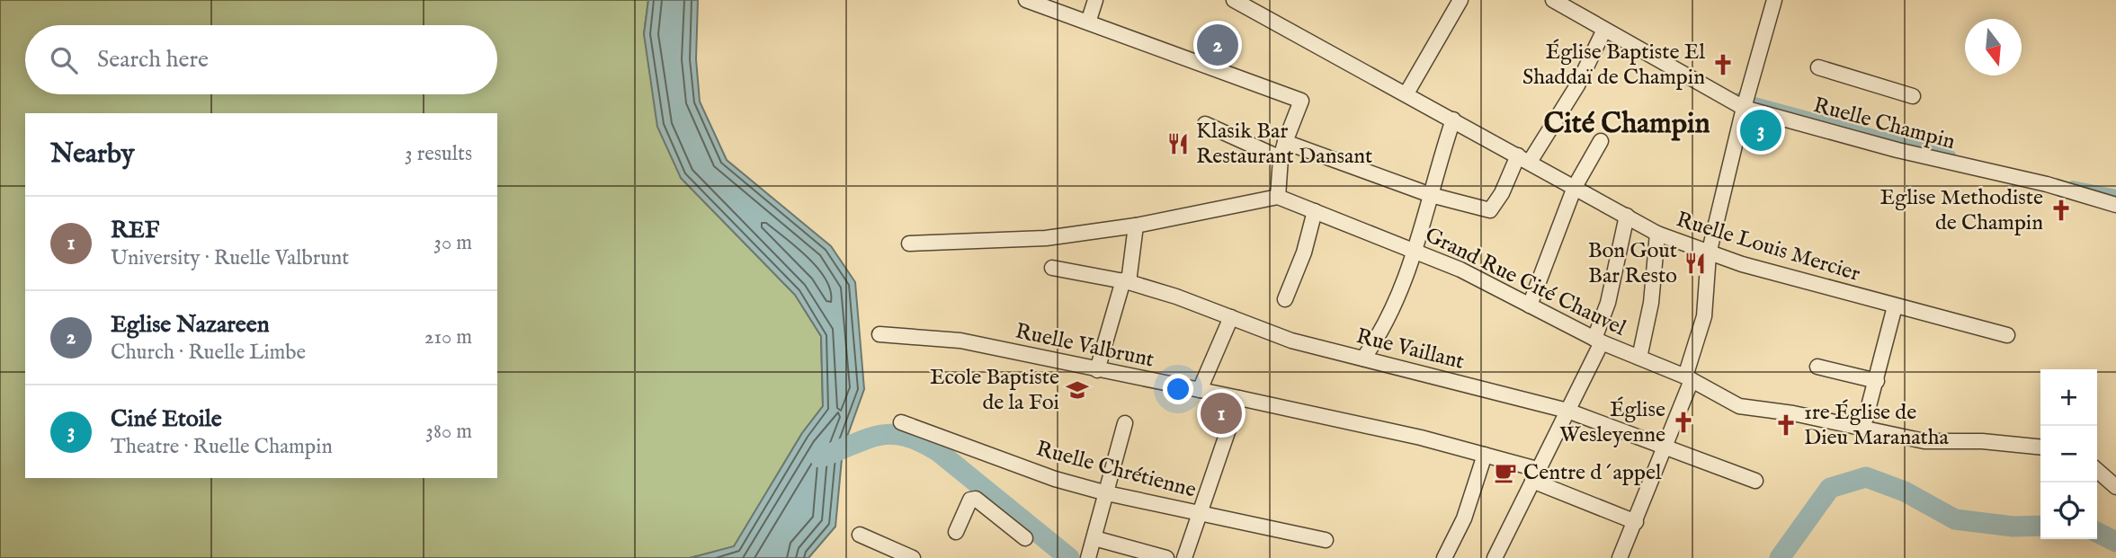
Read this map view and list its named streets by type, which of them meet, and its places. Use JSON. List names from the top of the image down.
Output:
{
  "streets": {
    "street": [
      "Ruelle Champin",
      "Ruelle Louis Mercier",
      "Grand Rue Cité Chauvel",
      "Ruelle Valbrunt",
      "Rue Vaillant",
      "Ruelle Chrétienne"
    ]
  },
  "districts": ["Cité Champin"],
  "places": {
    "church": [
      "Église Baptiste El Shaddaï de Champin",
      "Eglise Methodiste de Champin",
      "Église Wesleyenne",
      "1re Église de Dieu Maranatha"
    ],
    "restaurant": ["Klasik Bar Restaurant Dansant", "Bon Gout Bar Resto"],
    "school or university": ["Ecole Baptiste de la Foi"],
    "cafe": ["Centre d´appel"]
  },
  "north": "bottom",
  "page": {
    "pins": ["2", "3", "1"],
    "search": "Search here",
    "heading": ["Nearby", "3 results"],
    "list": [
      {
        "mark": "1",
        "name": "REF",
        "note": "University · Ruelle Valbrunt",
        "value": "30 m"
      },
      {
        "mark": "2",
        "name": "Eglise Nazareen",
        "note": "Church · Ruelle Limbe",
        "value": "210 m"
      },
      {
        "mark": "3",
        "name": "Ciné Etoile",
        "note": "Theatre · Ruelle Champin",
        "value": "380 m"
      }
    ],
    "map_buttons": ["+", "−"]
  }
}
